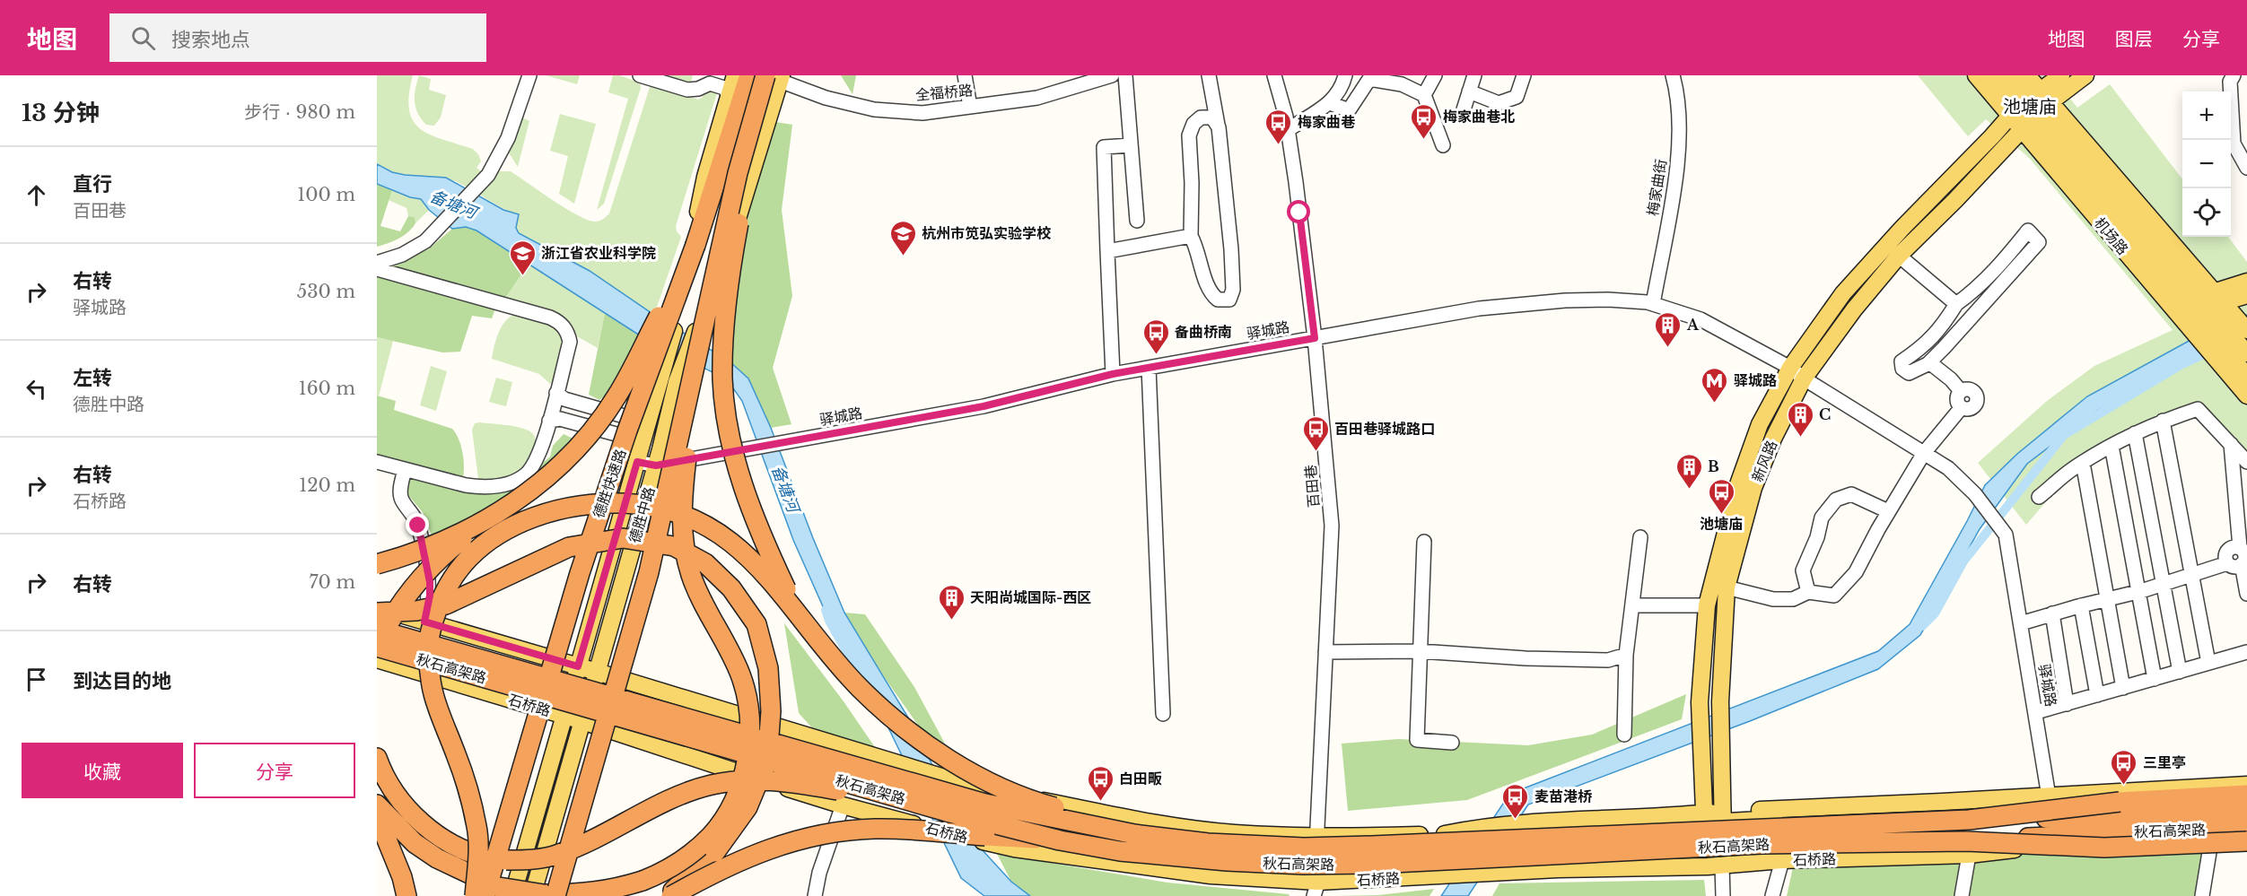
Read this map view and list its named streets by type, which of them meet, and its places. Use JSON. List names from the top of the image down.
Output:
{
  "streets": {
    "highway": ["德胜快速路", "秋石高架路"],
    "main road": [
      "机场路",
      "新风路",
      "德胜中路",
      "石桥路"
    ],
    "street": [
      "全福桥路",
      "梅家曲街",
      "驿城路",
      "百田巷"
    ]
  },
  "crossings": [
    ["梅家曲街", "驿城路"],
    ["机场路", "新风路"],
    ["驿城路", "新风路"],
    ["驿城路", "百田巷"],
    ["驿城路", "德胜中路"],
    ["新风路", "石桥路"],
    ["百田巷", "石桥路"],
    ["德胜中路", "石桥路"],
    ["秋石高架路", "石桥路"]
  ],
  "districts": ["池塘庙"],
  "water": ["备塘河"],
  "places": {
    "bus stop": [
      "梅家曲巷北",
      "梅家曲巷",
      "备曲桥南",
      "百田巷驿城路口",
      "池塘庙",
      "三里亭",
      "白田畈",
      "麦苗港桥"
    ],
    "school or university": ["杭州市笕弘实验学校", "浙江省农业科学院"],
    "building": [
      "A",
      "C",
      "B",
      "天阳尚城国际-西区"
    ],
    "metro station": ["驿城路"]
  },
  "page": {
    "header": "地图",
    "search": "搜索地点",
    "nav": ["地图", "图层", "分享"],
    "heading": ["13 分钟", "步行 · 980 m"],
    "map_buttons": ["+", "−"],
    "list": [
      ["直行", "百田巷", "100 m"],
      ["右转", "驿城路", "530 m"],
      ["左转", "德胜中路", "160 m"],
      ["右转", "石桥路", "120 m"],
      ["右转", "70 m"],
      "到达目的地"
    ],
    "buttons": ["收藏", "分享"]
  }
}
